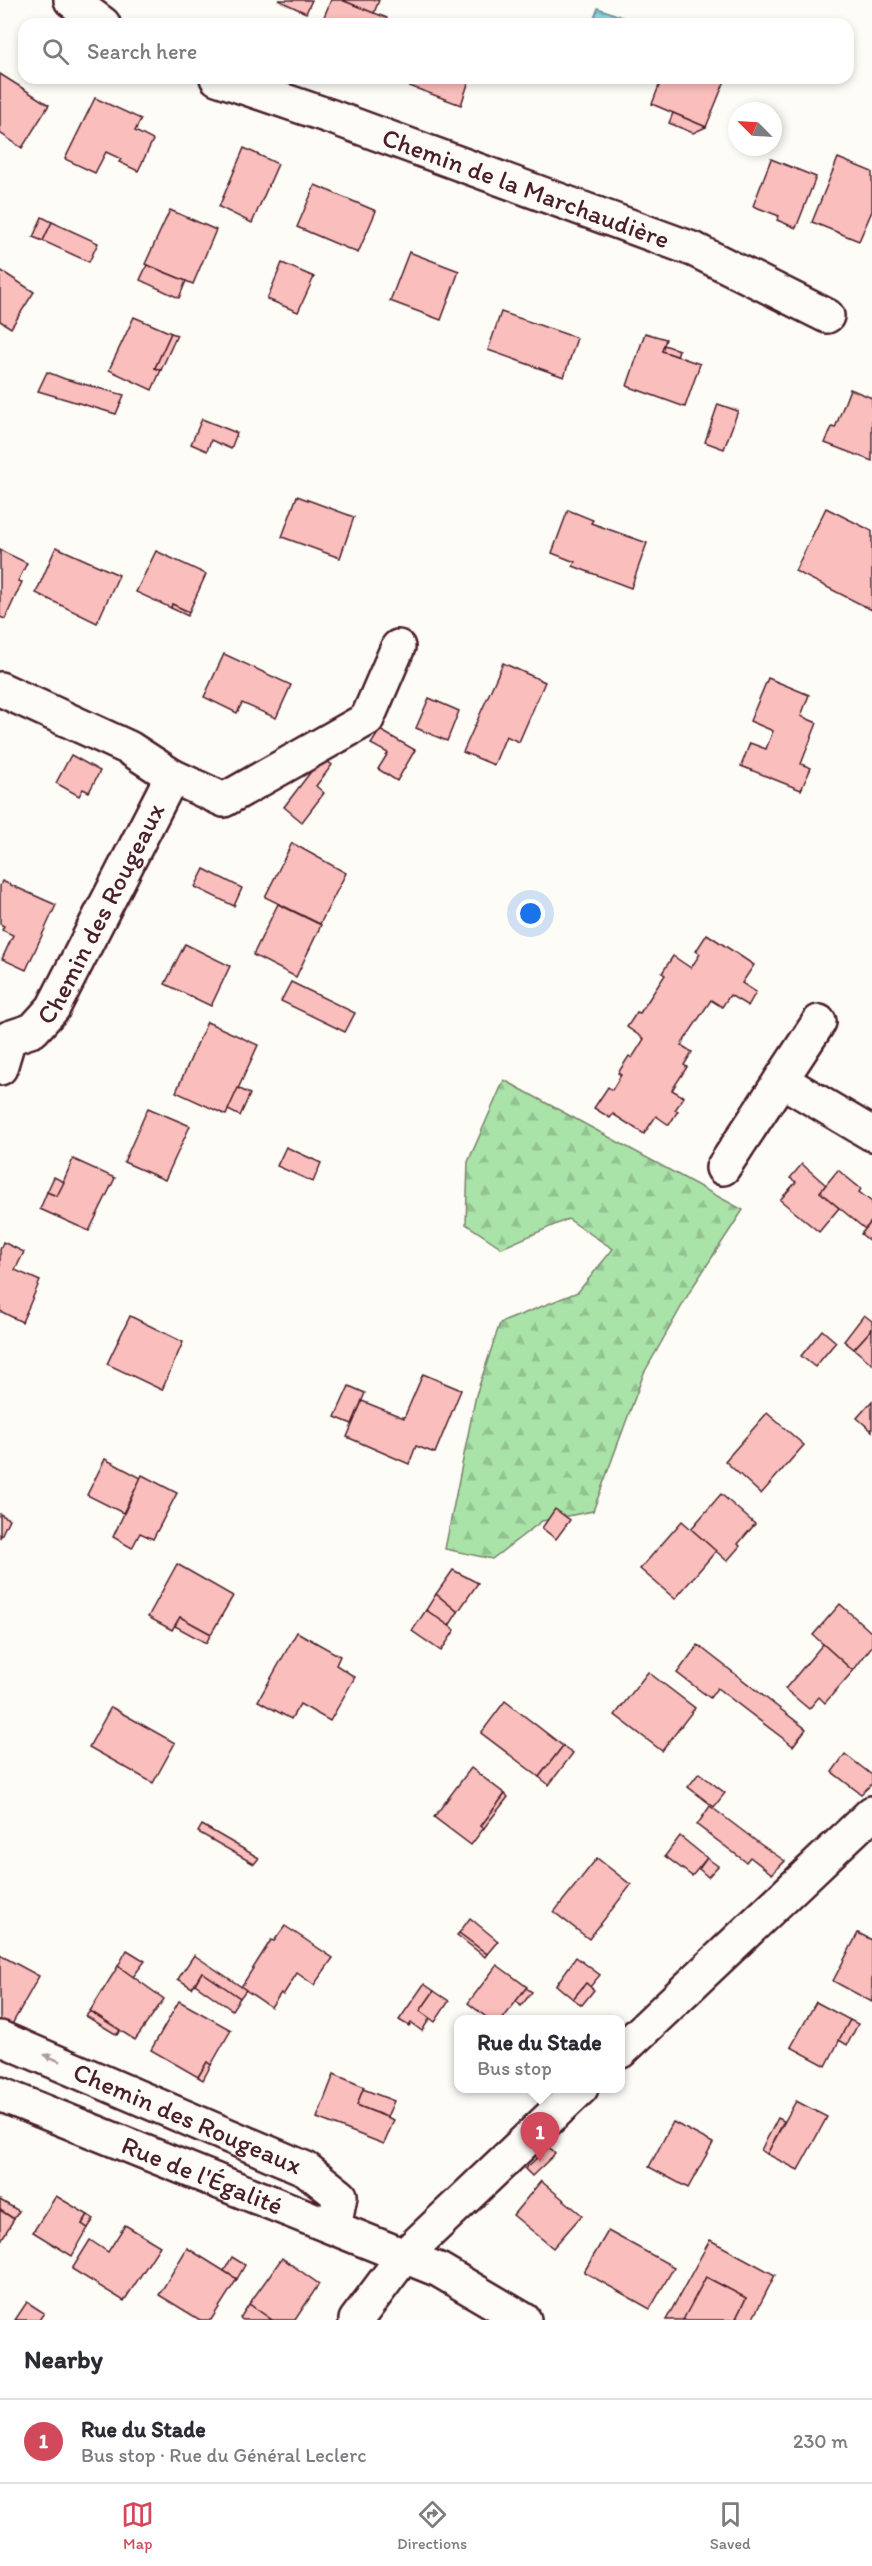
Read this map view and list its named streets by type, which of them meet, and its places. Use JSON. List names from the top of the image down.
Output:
{
  "streets": {
    "street": ["Chemin de la Marchaudière", "Chemin des Rougeaux", "Rue de l'Égalité"]
  },
  "crossings": [
    ["Chemin des Rougeaux", "Rue de l'Égalité"]
  ],
  "north": "top left",
  "page": {
    "search": "Search here",
    "popup": ["Rue du Stade", "Bus stop"],
    "pins": "1",
    "heading": "Nearby",
    "list": [
      {
        "mark": "1",
        "name": "Rue du Stade",
        "note": "Bus stop · Rue du Général Leclerc",
        "value": "230 m"
      }
    ],
    "nav": ["Map", "Directions", "Saved"]
  }
}
